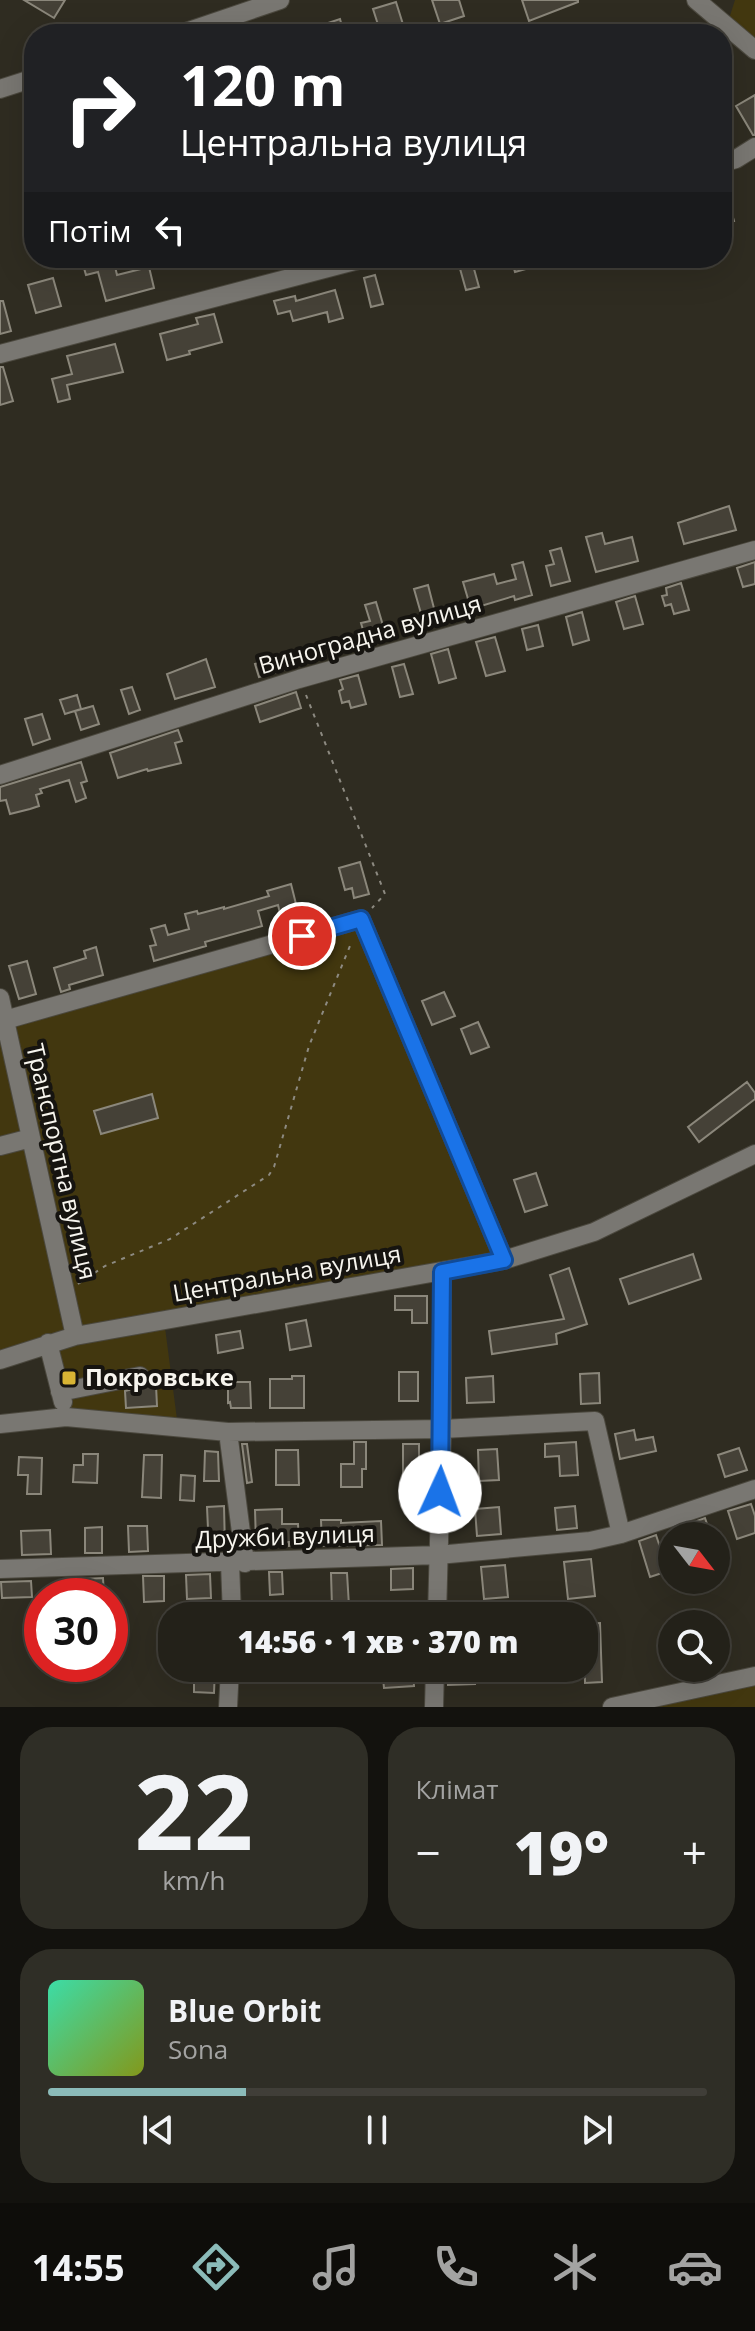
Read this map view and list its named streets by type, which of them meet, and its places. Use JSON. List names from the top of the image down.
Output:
{
  "streets": {
    "street": [
      "Виноградна вулиця",
      "Транспортна вулиця",
      "Центральна вулиця",
      "Дружби вулиця"
    ]
  },
  "crossings": [
    ["Транспортна вулиця", "Центральна вулиця"]
  ],
  "places": {
    "transit": ["Покровське"]
  },
  "north": "bottom right",
  "page": {
    "turn": ["120 m", "Центральна вулиця"],
    "then": "Потім",
    "limit": "30",
    "trip": "14:56 · 1 хв · 370 m",
    "tile": [
      ["22", "km/h"],
      "Клімат"
    ],
    "heat": ["−", "19°", "+"],
    "song": ["Blue Orbit", "Sona"],
    "tabs": "14:55"
  }
}
